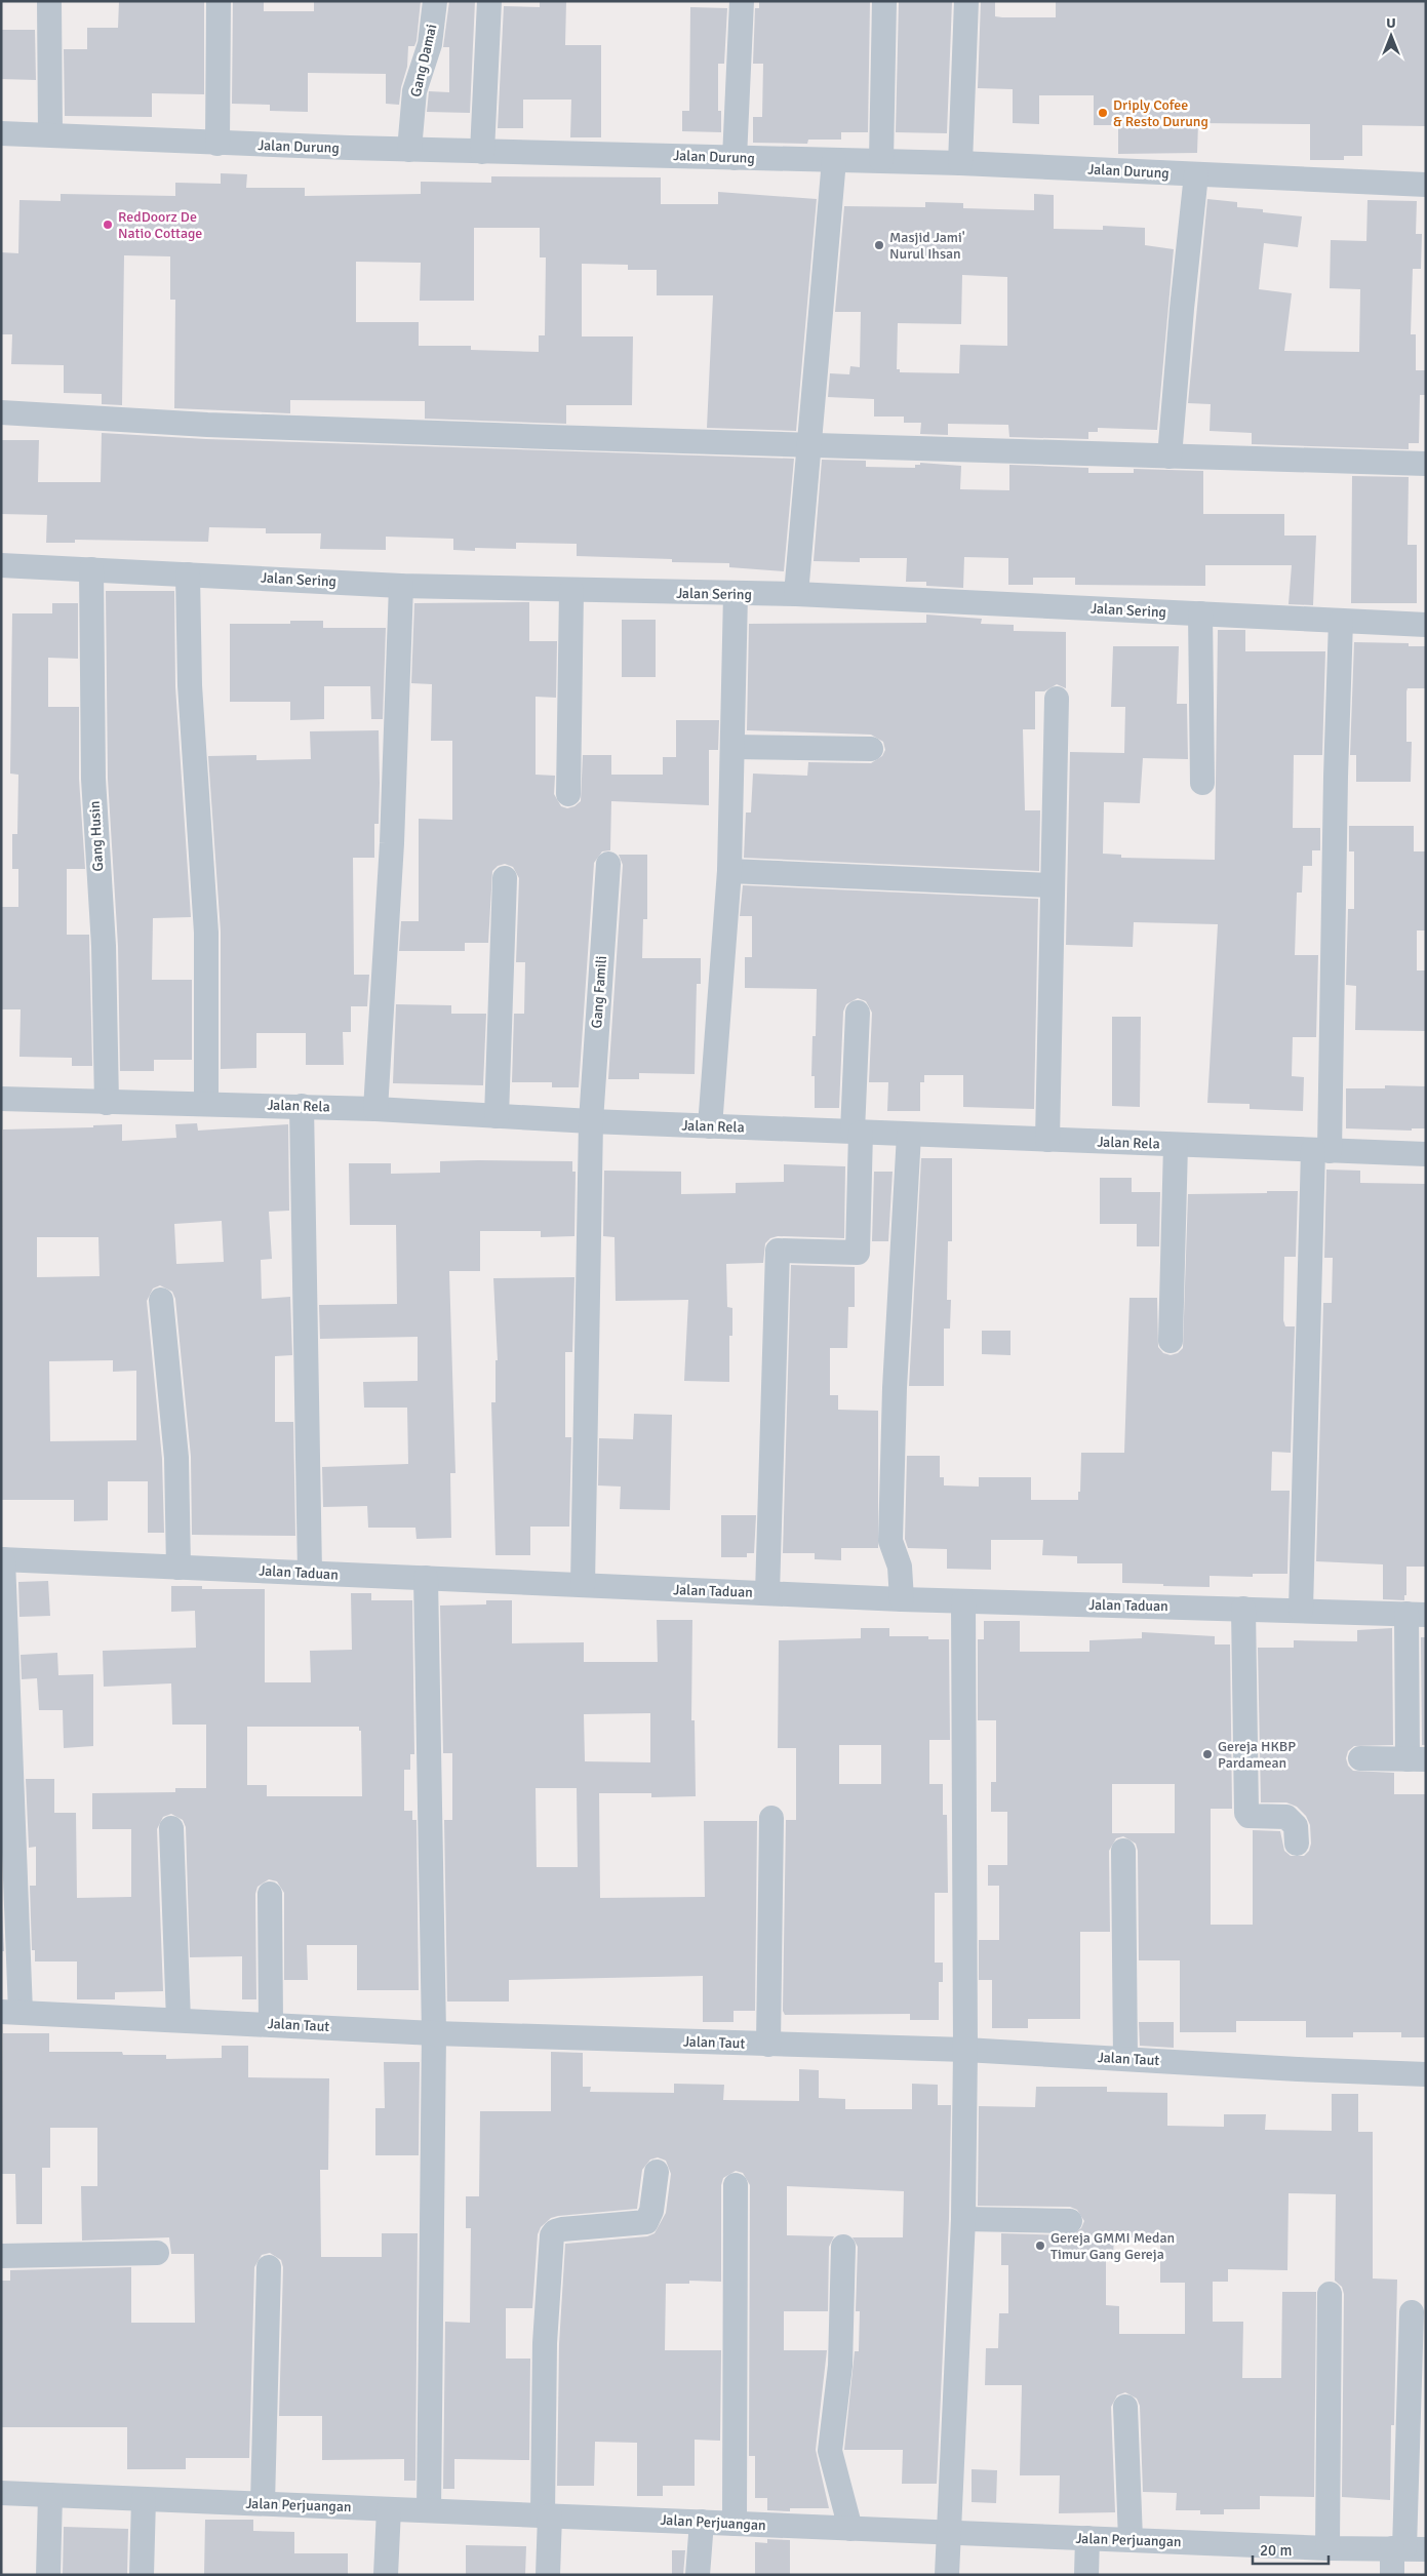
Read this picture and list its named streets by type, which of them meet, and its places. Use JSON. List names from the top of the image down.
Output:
{
  "streets": {
    "street": [
      "Gang Damai",
      "Jalan Durung",
      "Jalan Sering",
      "Gang Husin",
      "Gang Famili",
      "Jalan Rela",
      "Jalan Taduan",
      "Jalan Taut",
      "Jalan Perjuangan"
    ]
  },
  "crossings": [
    ["Gang Damai", "Jalan Durung"],
    ["Jalan Sering", "Gang Husin"],
    ["Gang Husin", "Jalan Rela"],
    ["Gang Famili", "Jalan Rela"],
    ["Gang Famili", "Jalan Taduan"]
  ],
  "places": [
    "Driply Cofee & Resto Durung",
    "RedDoorz De Natio Cottage",
    "Masjid Jami' Nurul Ihsan",
    "Gereja HKBP Pardamean",
    "Gereja GMMI Medan Timur Gang Gereja"
  ],
  "scale_bar": "20 m",
  "north": "top"
}
